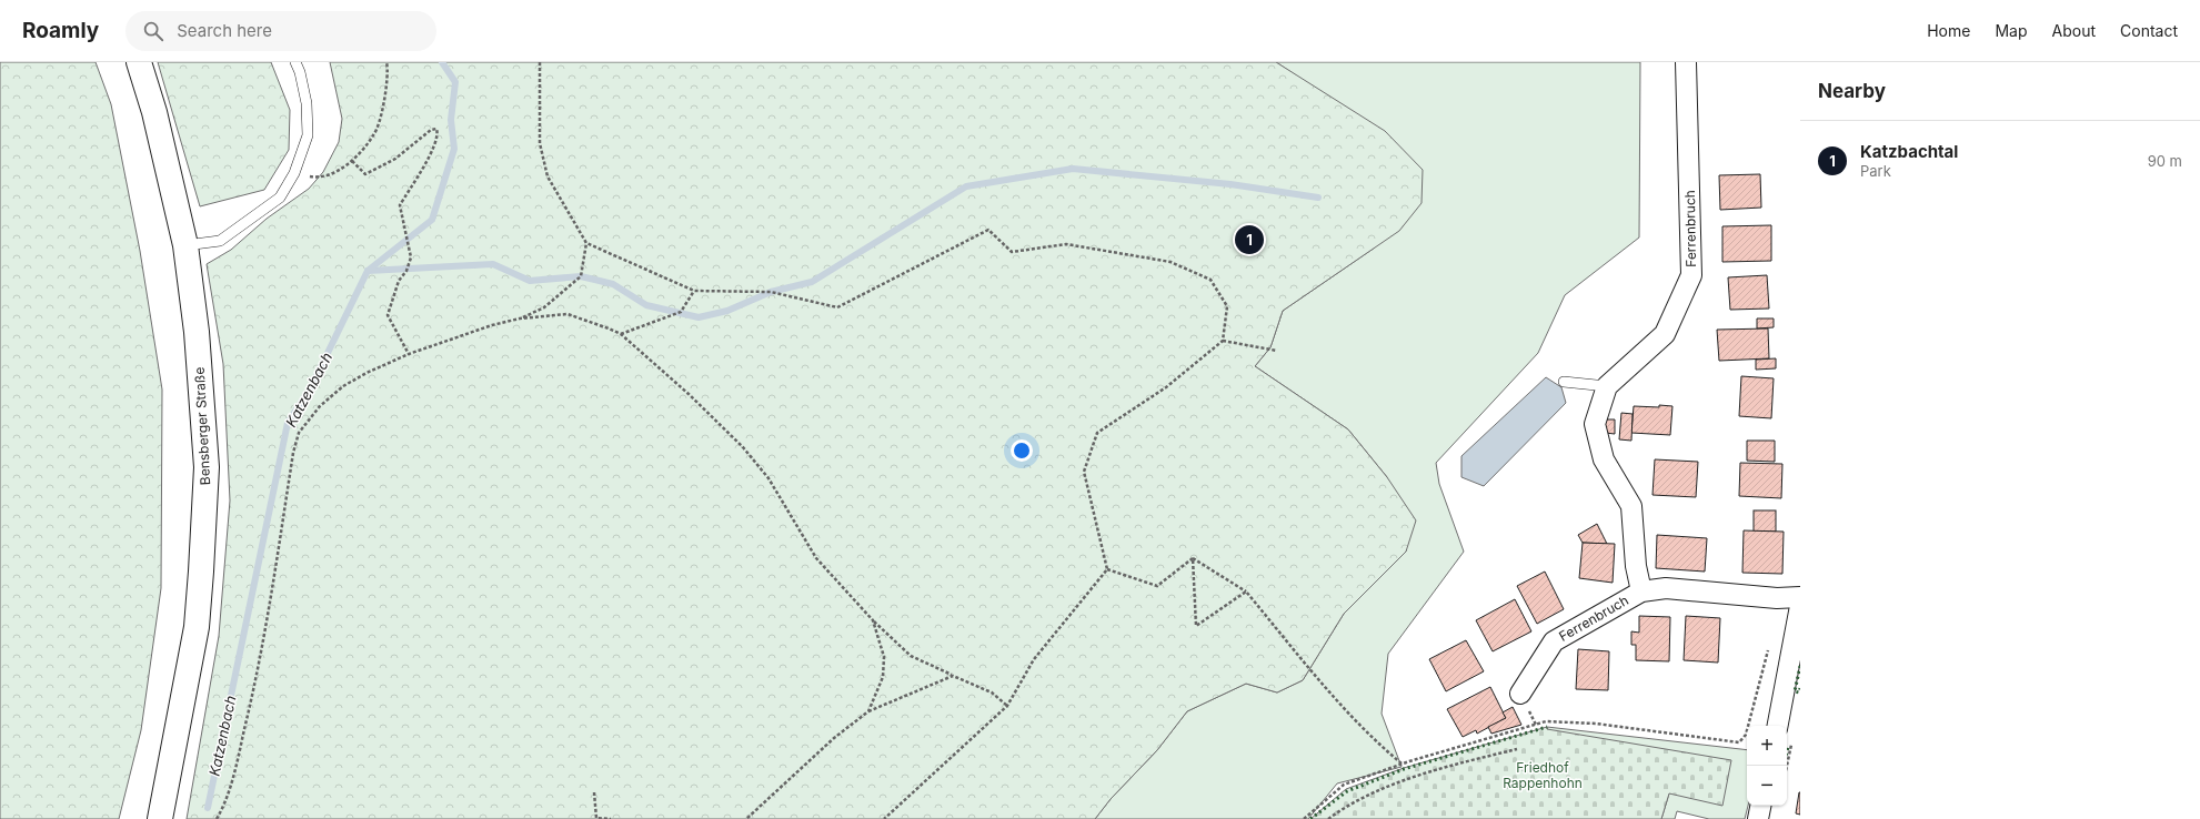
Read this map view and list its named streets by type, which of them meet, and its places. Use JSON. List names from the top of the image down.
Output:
{
  "streets": {
    "main road": ["Bensberger Straße"],
    "street": ["Ferrenbruch"]
  },
  "water": ["Katzenbach"],
  "parks": ["Friedhof Rappenhohn"],
  "page": {
    "header": "Roamly",
    "search": "Search here",
    "nav": [
      "Home",
      "Map",
      "About",
      "Contact"
    ],
    "heading": "Nearby",
    "list": [
      {
        "mark": "1",
        "name": "Katzbachtal",
        "note": "Park",
        "value": "90 m"
      }
    ],
    "pins": "1",
    "map_buttons": ["+", "−"]
  }
}
